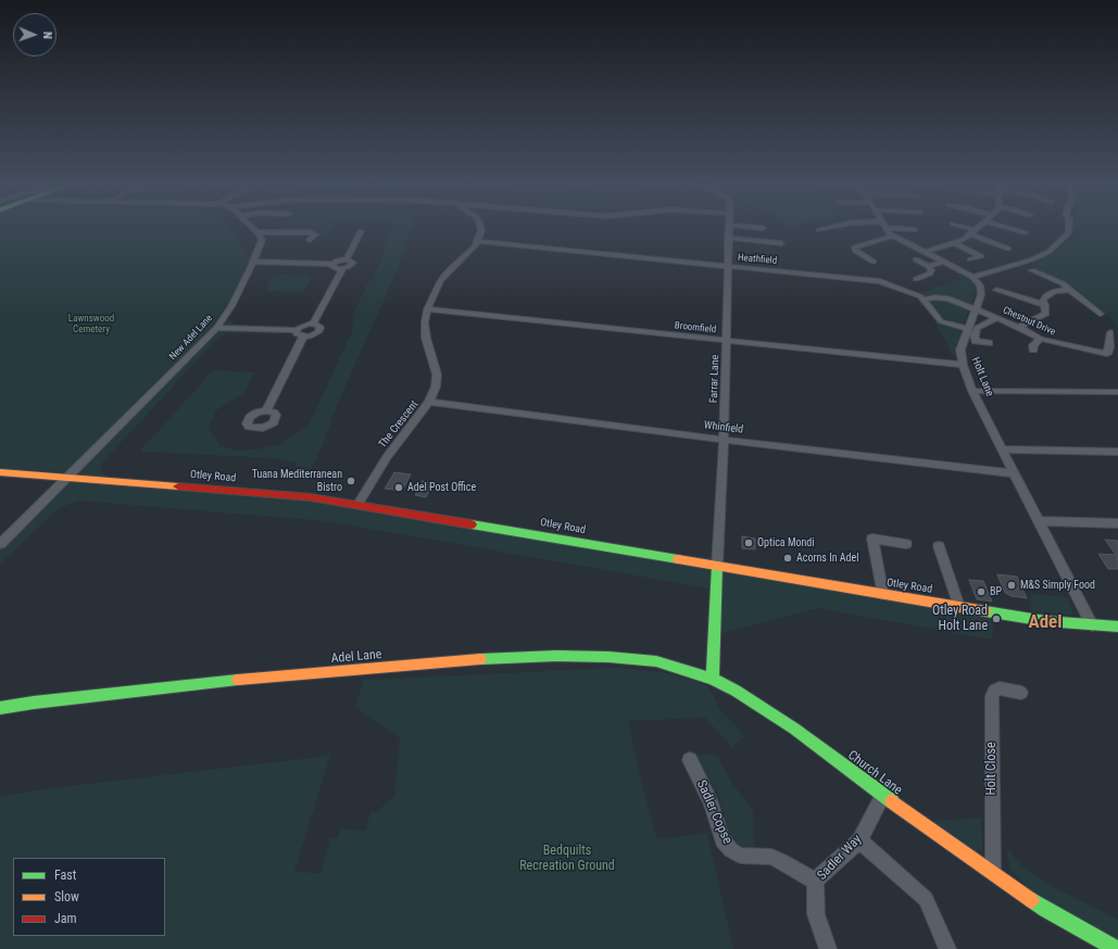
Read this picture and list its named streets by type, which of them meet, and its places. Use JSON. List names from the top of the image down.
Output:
{
  "streets": {
    "main road": ["Otley Road", "Adel Lane", "Church Lane"],
    "street": [
      "Heathfield",
      "Chestnut Drive",
      "Broomfield",
      "New Adel Lane",
      "Holt Lane",
      "Farrar Lane",
      "The Crescent",
      "Whinfield",
      "Holt Close",
      "Sadler Copse",
      "Sadler Way"
    ]
  },
  "crossings": [
    ["Heathfield", "Chestnut Drive"],
    ["Heathfield", "Holt Lane"],
    ["Heathfield", "Farrar Lane"],
    ["Heathfield", "The Crescent"],
    ["Chestnut Drive", "Holt Lane"],
    ["Broomfield", "Holt Lane"],
    ["Broomfield", "Farrar Lane"],
    ["Broomfield", "The Crescent"],
    ["New Adel Lane", "Otley Road"],
    ["Holt Lane", "Whinfield"],
    ["Holt Lane", "Otley Road"],
    ["Farrar Lane", "Whinfield"],
    ["Farrar Lane", "Otley Road"],
    ["The Crescent", "Whinfield"],
    ["The Crescent", "Otley Road"],
    ["Adel Lane", "Church Lane"],
    ["Holt Close", "Church Lane"],
    ["Church Lane", "Sadler Way"],
    ["Sadler Copse", "Sadler Way"]
  ],
  "districts": ["Adel"],
  "parks": ["Lawnswood Cemetery", "Bedquilts Recreation Ground"],
  "places": [
    "Tuana Mediterranean Bistro",
    "Adel Post Office",
    "Optica Mondi",
    "Acorns In Adel",
    "M&S Simply Food",
    "BP",
    "Otley Road Holt Lane"
  ],
  "legend": ["Fast", "Slow", "Jam"],
  "north": "right"
}
